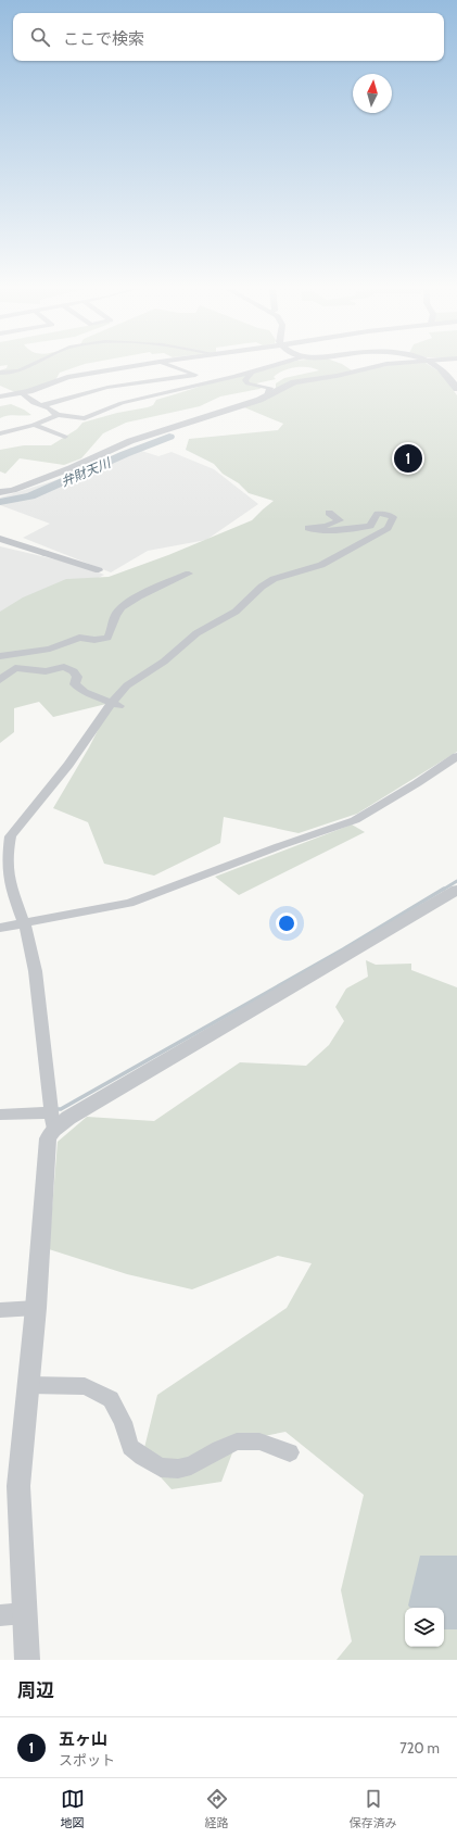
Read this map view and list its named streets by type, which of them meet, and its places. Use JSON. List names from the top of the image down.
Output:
{
  "water": ["弁財天川"],
  "north": "top",
  "page": {
    "search": "ここで検索",
    "pins": "1",
    "heading": "周辺",
    "list": [
      {
        "mark": "1",
        "name": "五ヶ山",
        "note": "スポット",
        "value": "720 m"
      }
    ],
    "nav": ["地図", "経路", "保存済み"]
  }
}
